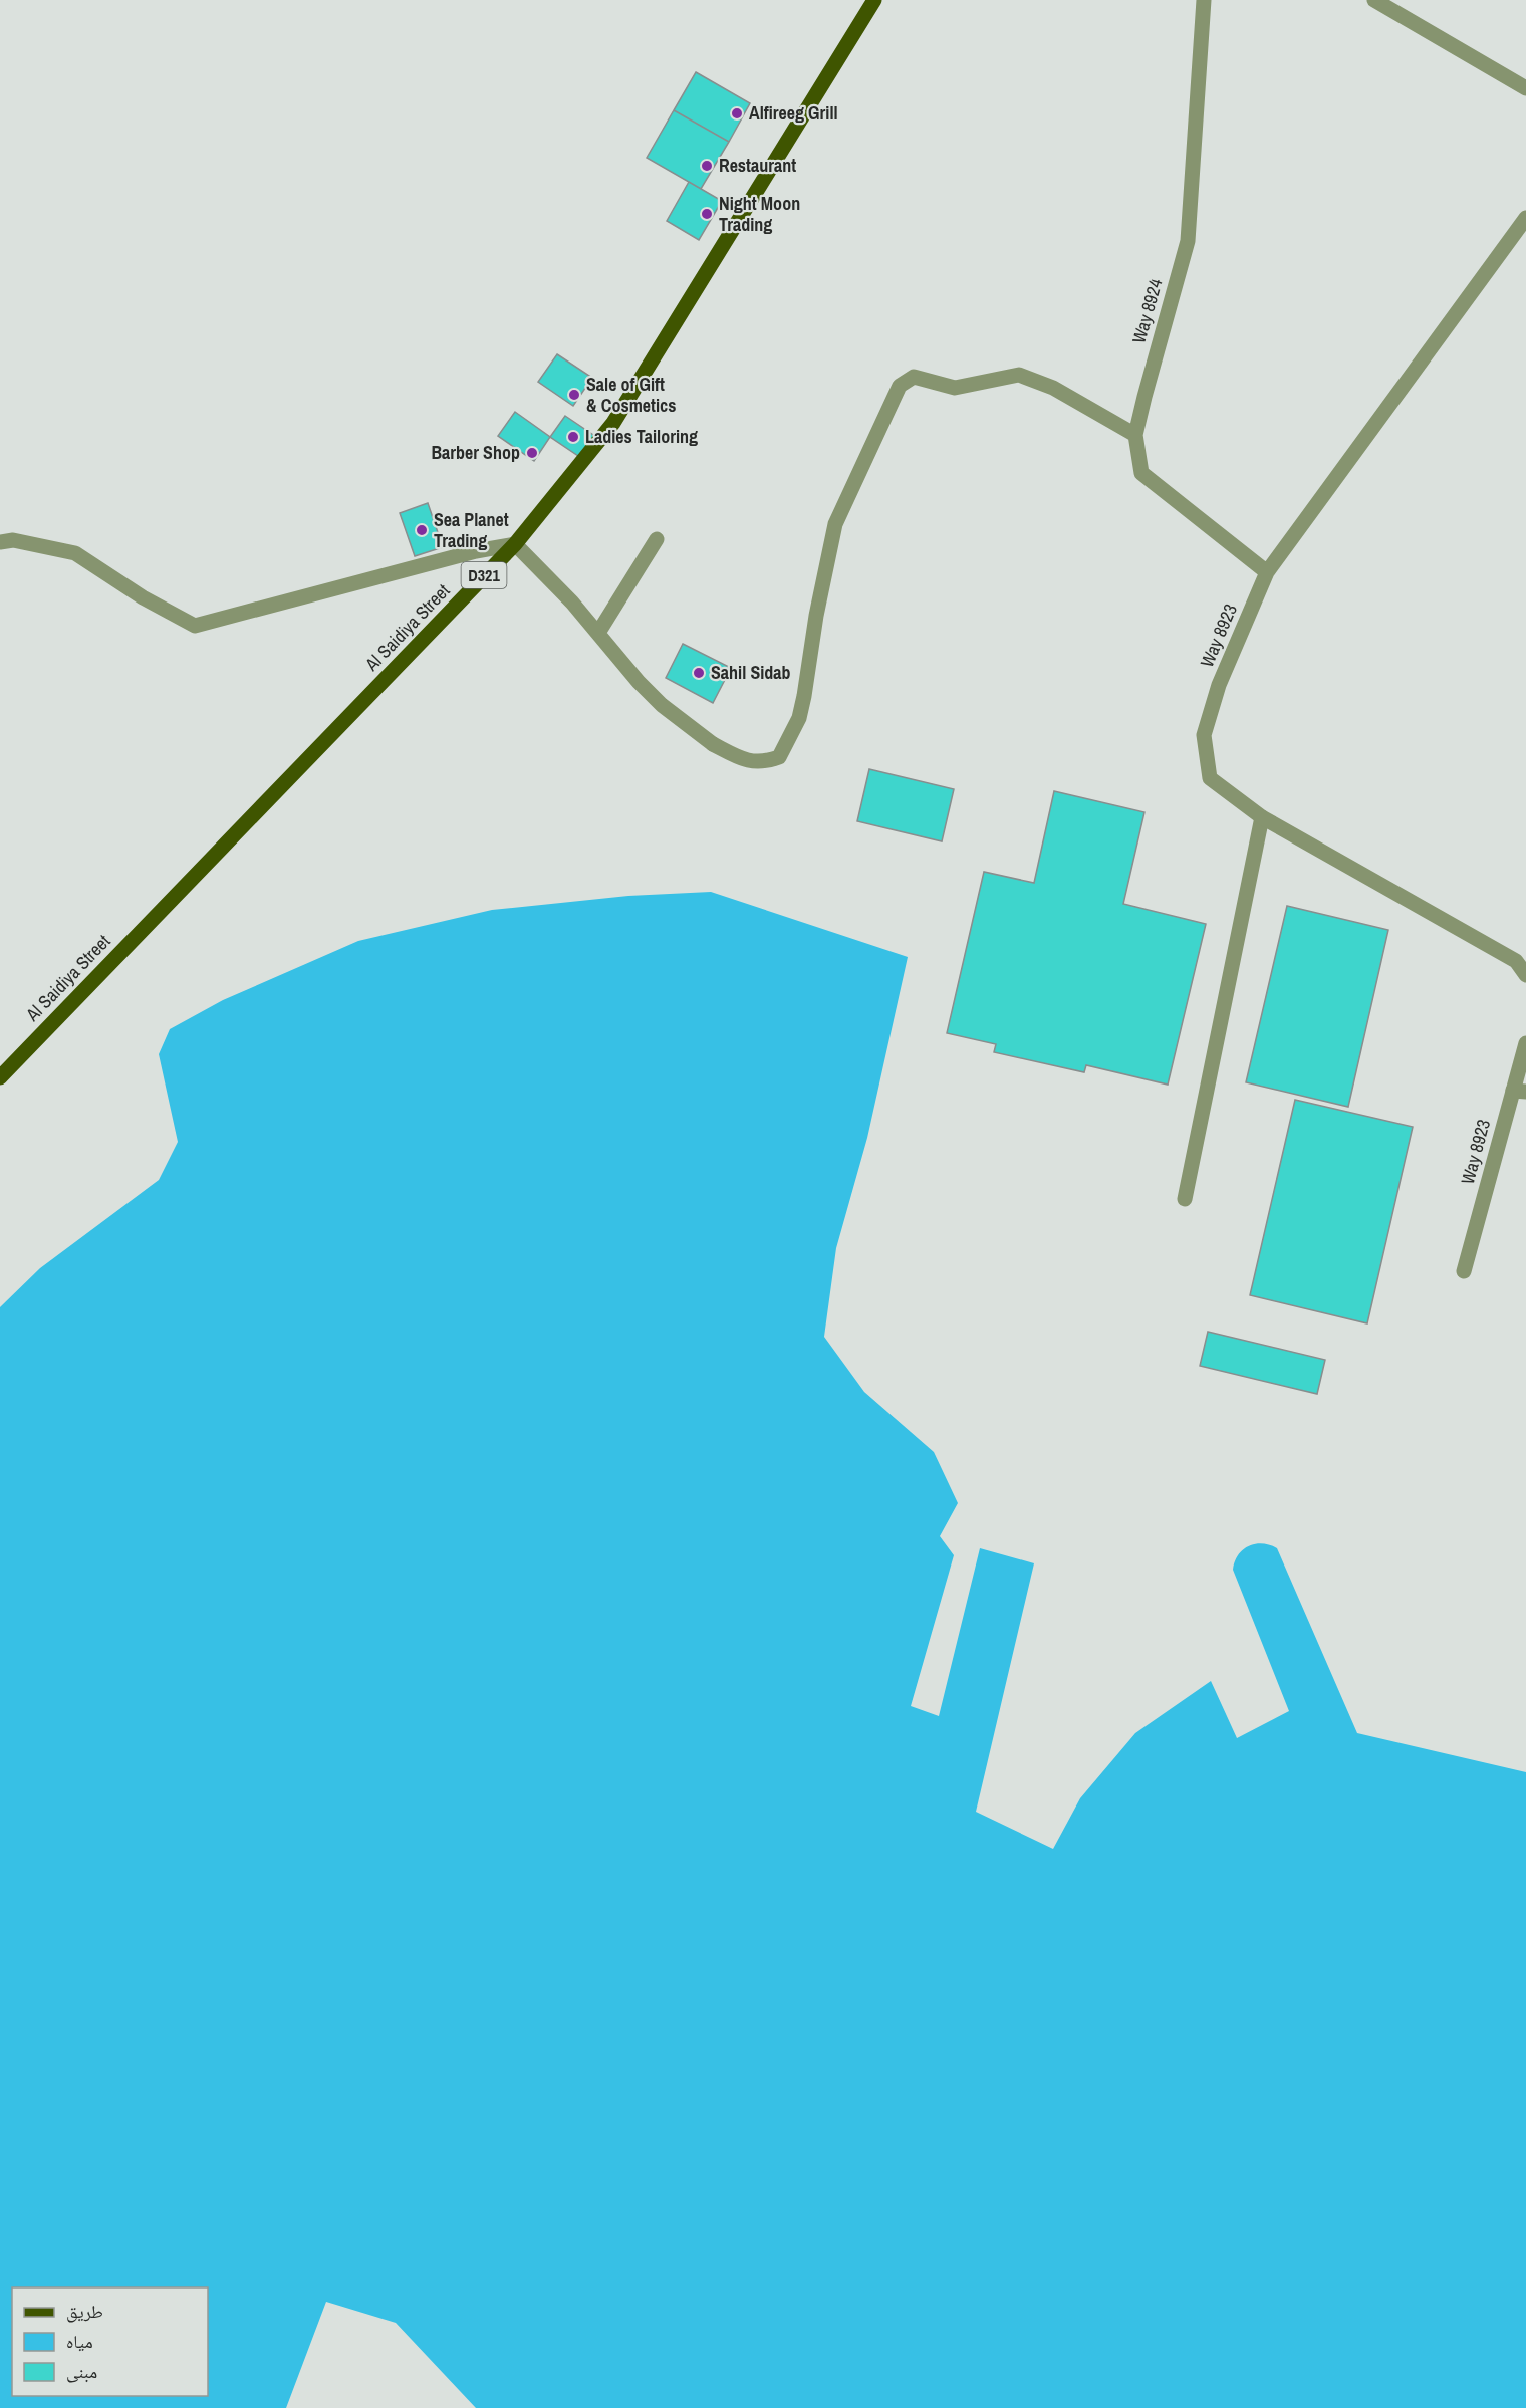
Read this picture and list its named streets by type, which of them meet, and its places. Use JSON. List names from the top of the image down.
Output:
{
  "streets": {
    "main road": ["D321", "Al Saidiya Street"],
    "street": ["Way 8924", "Way 8923"]
  },
  "crossings": [
    ["Way 8924", "Way 8923"]
  ],
  "places": [
    "Alfireeg Grill",
    "Restaurant",
    "Night Moon Trading",
    "Sale of Gift & Cosmetics",
    "Ladies Tailoring",
    "Barber Shop",
    "Sea Planet Trading",
    "Sahil Sidab"
  ],
  "legend": ["طريق", "مياه", "مبنى"]
}
